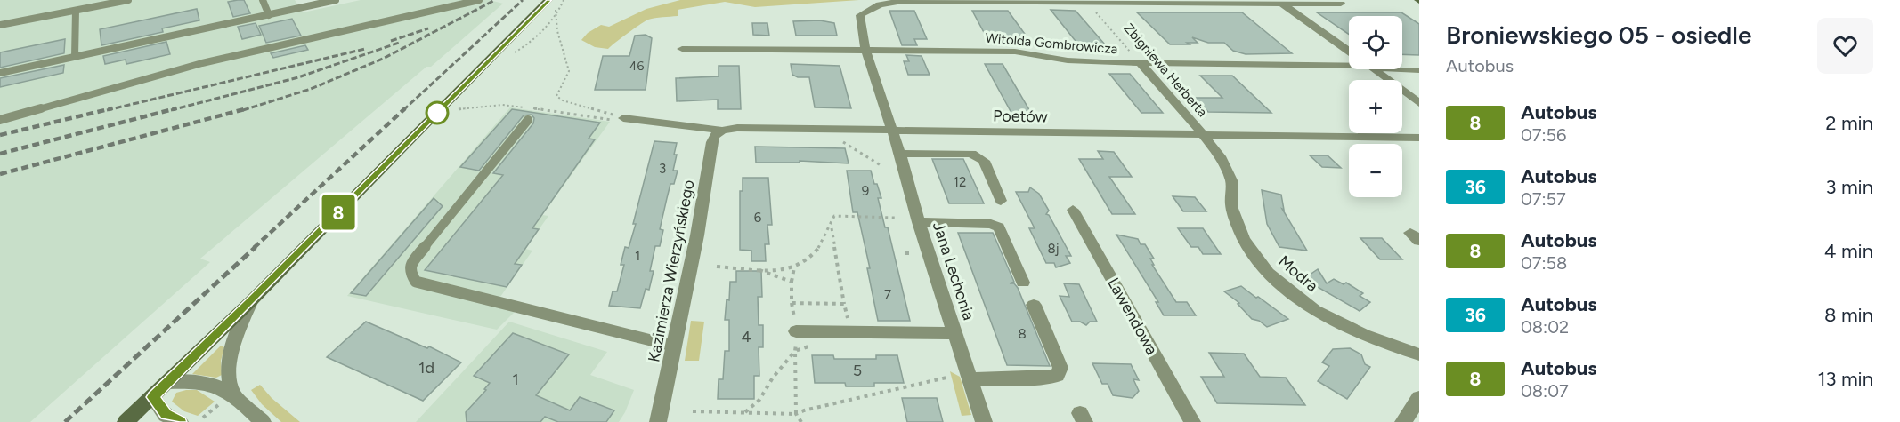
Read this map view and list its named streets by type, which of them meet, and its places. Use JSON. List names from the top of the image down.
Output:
{
  "streets": {
    "street": [
      "Witolda Gombrowicza",
      "Zbigniewa Herberta",
      "Poetów",
      "Kazimierza Wierzyńskiego",
      "Jana Lechonia",
      "Modra",
      "Lawendowa"
    ]
  },
  "crossings": [
    ["Witolda Gombrowicza", "Zbigniewa Herberta"],
    ["Zbigniewa Herberta", "Poetów"],
    ["Zbigniewa Herberta", "Jana Lechonia"],
    ["Zbigniewa Herberta", "Modra"],
    ["Poetów", "Kazimierza Wierzyńskiego"],
    ["Poetów", "Jana Lechonia"],
    ["Poetów", "Modra"]
  ],
  "lines": ["bus line 8"],
  "house_numbers": [
    "46",
    "3",
    "12",
    "9",
    "6",
    "8j",
    "1",
    "7",
    "8",
    "4",
    "1d",
    "5",
    "1"
  ],
  "page": {
    "on_map": "8",
    "heading": ["Broniewskiego 05 - osiedle", "Autobus"],
    "map_buttons": ["+", "−"],
    "list": [
      {
        "mark": "8",
        "name": "Autobus",
        "note": "07:56",
        "value": "2 min"
      },
      {
        "mark": "36",
        "name": "Autobus",
        "note": "07:57",
        "value": "3 min"
      },
      {
        "mark": "8",
        "name": "Autobus",
        "note": "07:58",
        "value": "4 min"
      },
      {
        "mark": "36",
        "name": "Autobus",
        "note": "08:02",
        "value": "8 min"
      },
      {
        "mark": "8",
        "name": "Autobus",
        "note": "08:07",
        "value": "13 min"
      }
    ]
  }
}
